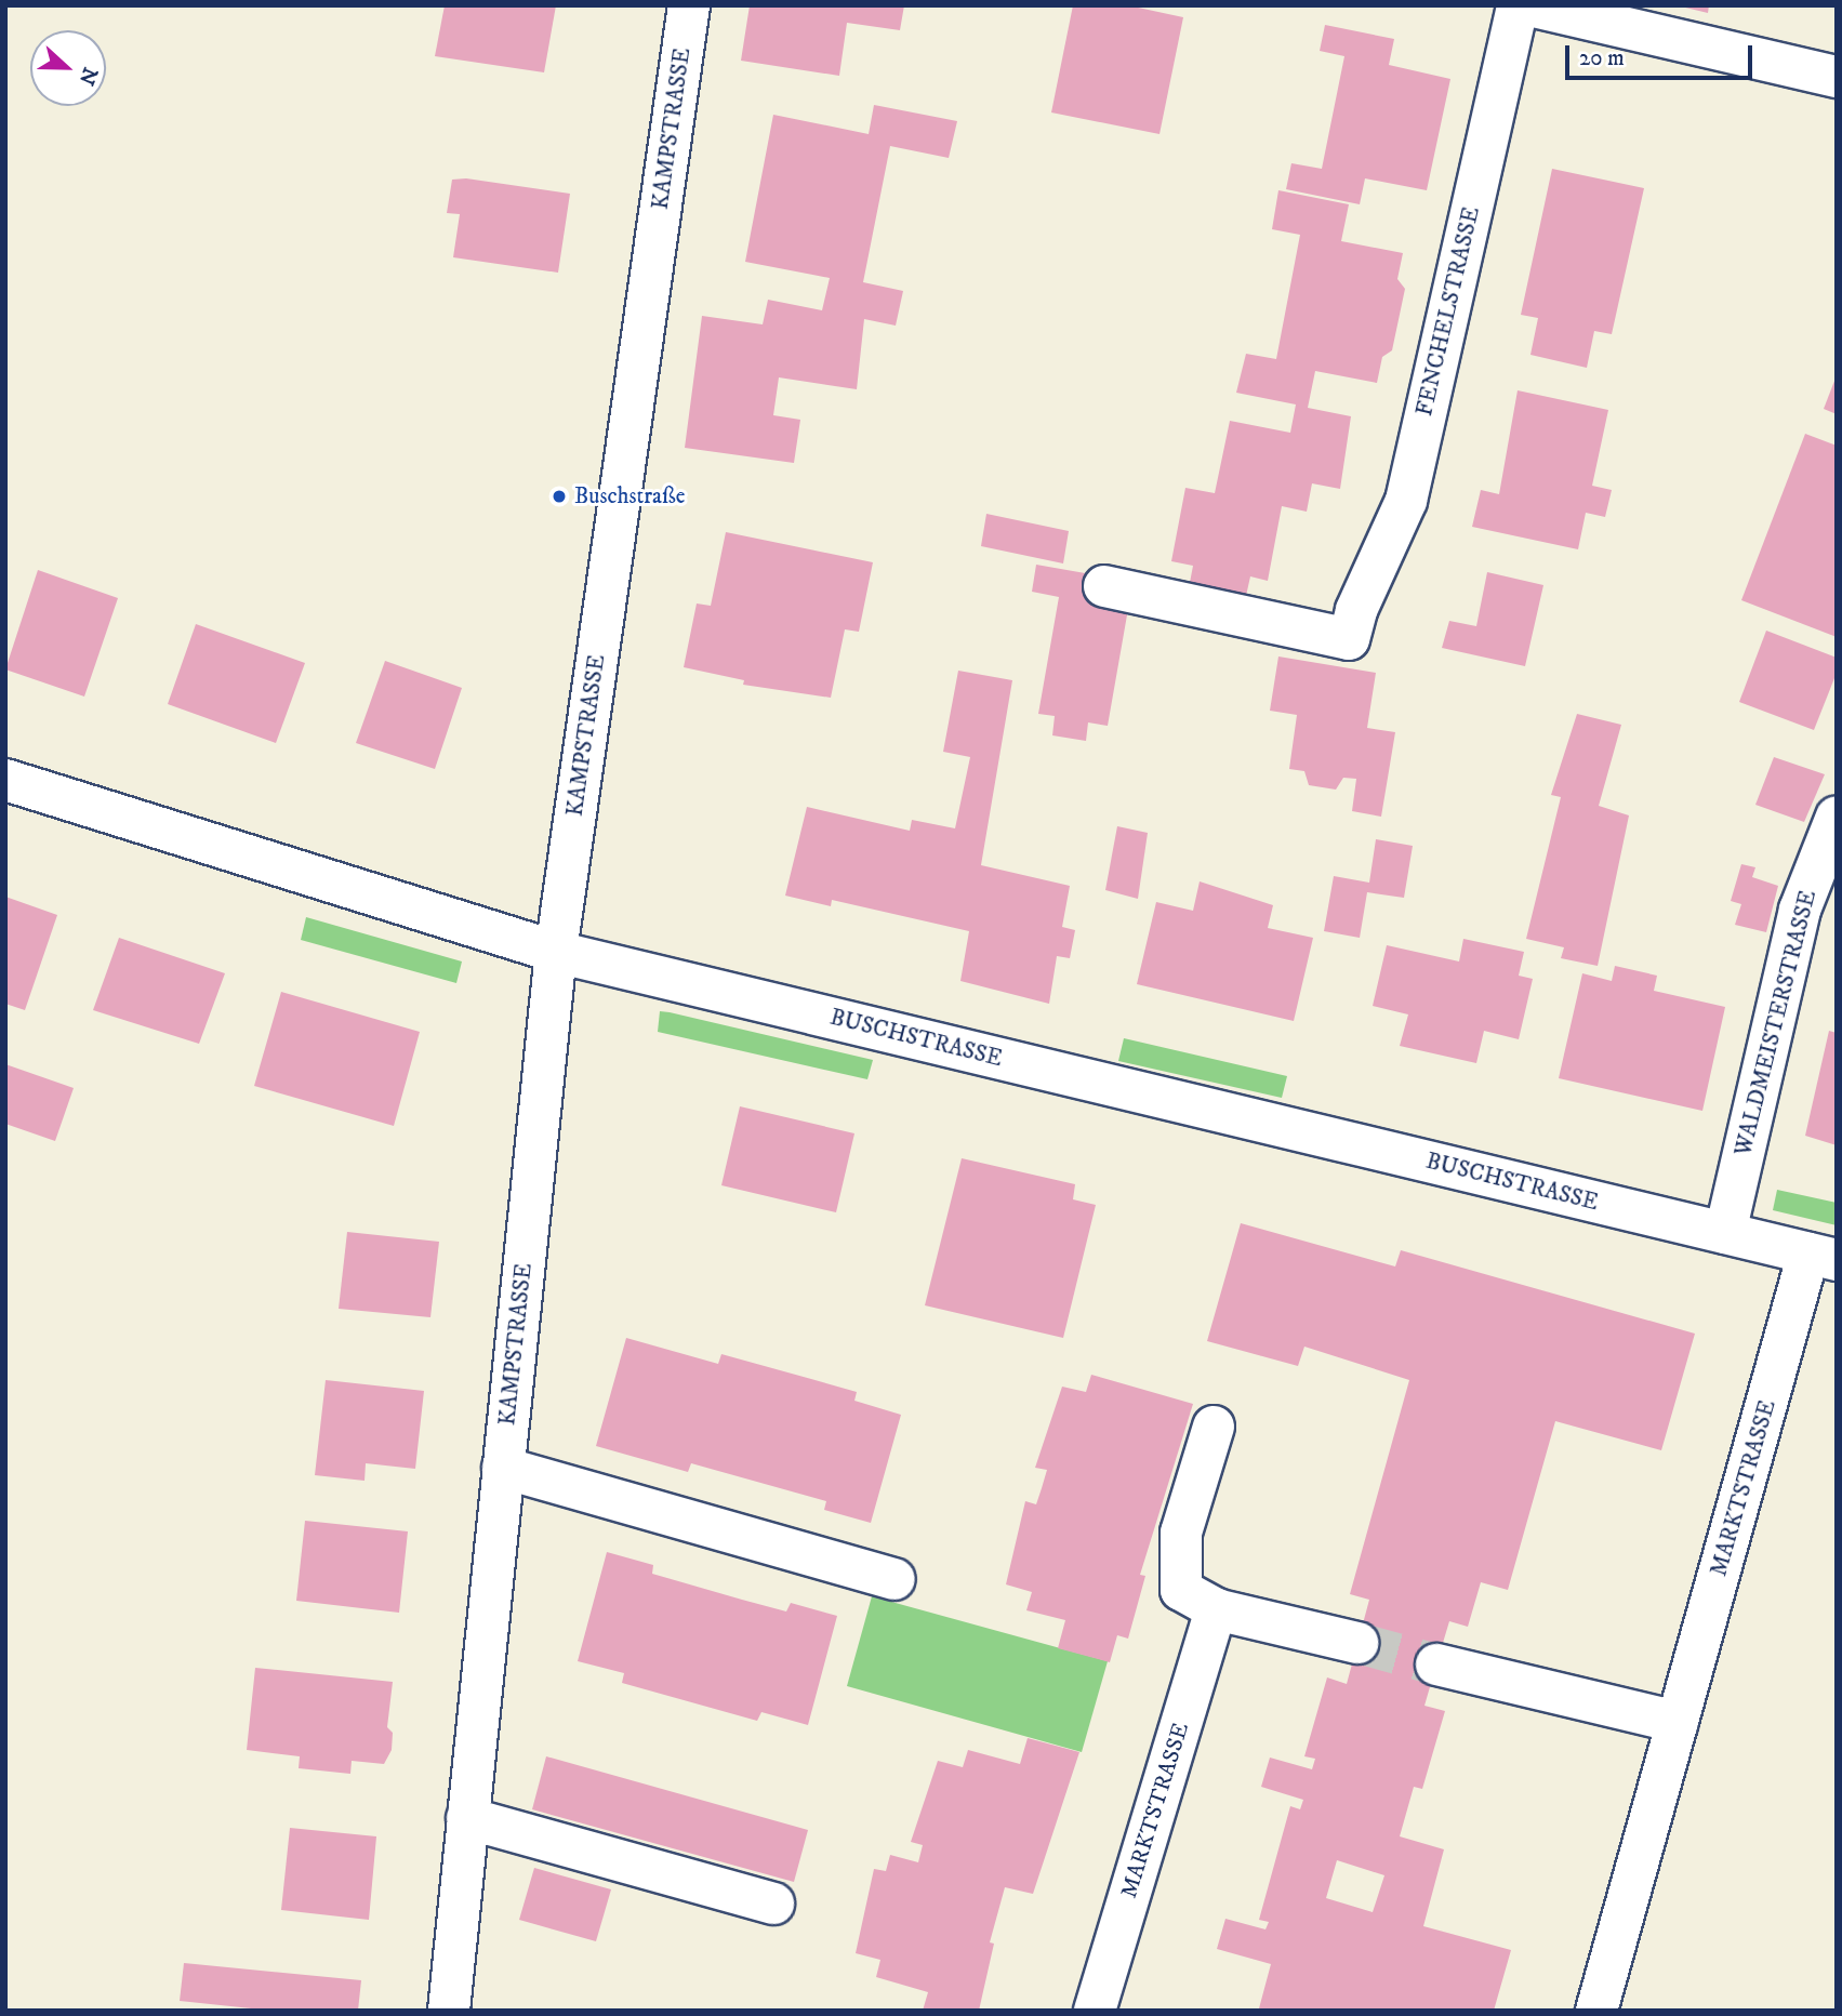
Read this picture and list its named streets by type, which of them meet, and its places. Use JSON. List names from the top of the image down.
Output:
{
  "streets": {
    "street": [
      "KAMPSTRASSE",
      "FENCHELSTRASSE",
      "WALDMEISTERSTRASSE",
      "BUSCHSTRASSE",
      "MARKTSTRASSE"
    ]
  },
  "crossings": [
    ["KAMPSTRASSE", "BUSCHSTRASSE"],
    ["WALDMEISTERSTRASSE", "BUSCHSTRASSE"],
    ["BUSCHSTRASSE", "MARKTSTRASSE"]
  ],
  "places": ["Buschstraße"],
  "scale_bar": "20 m",
  "north": "right"
}
